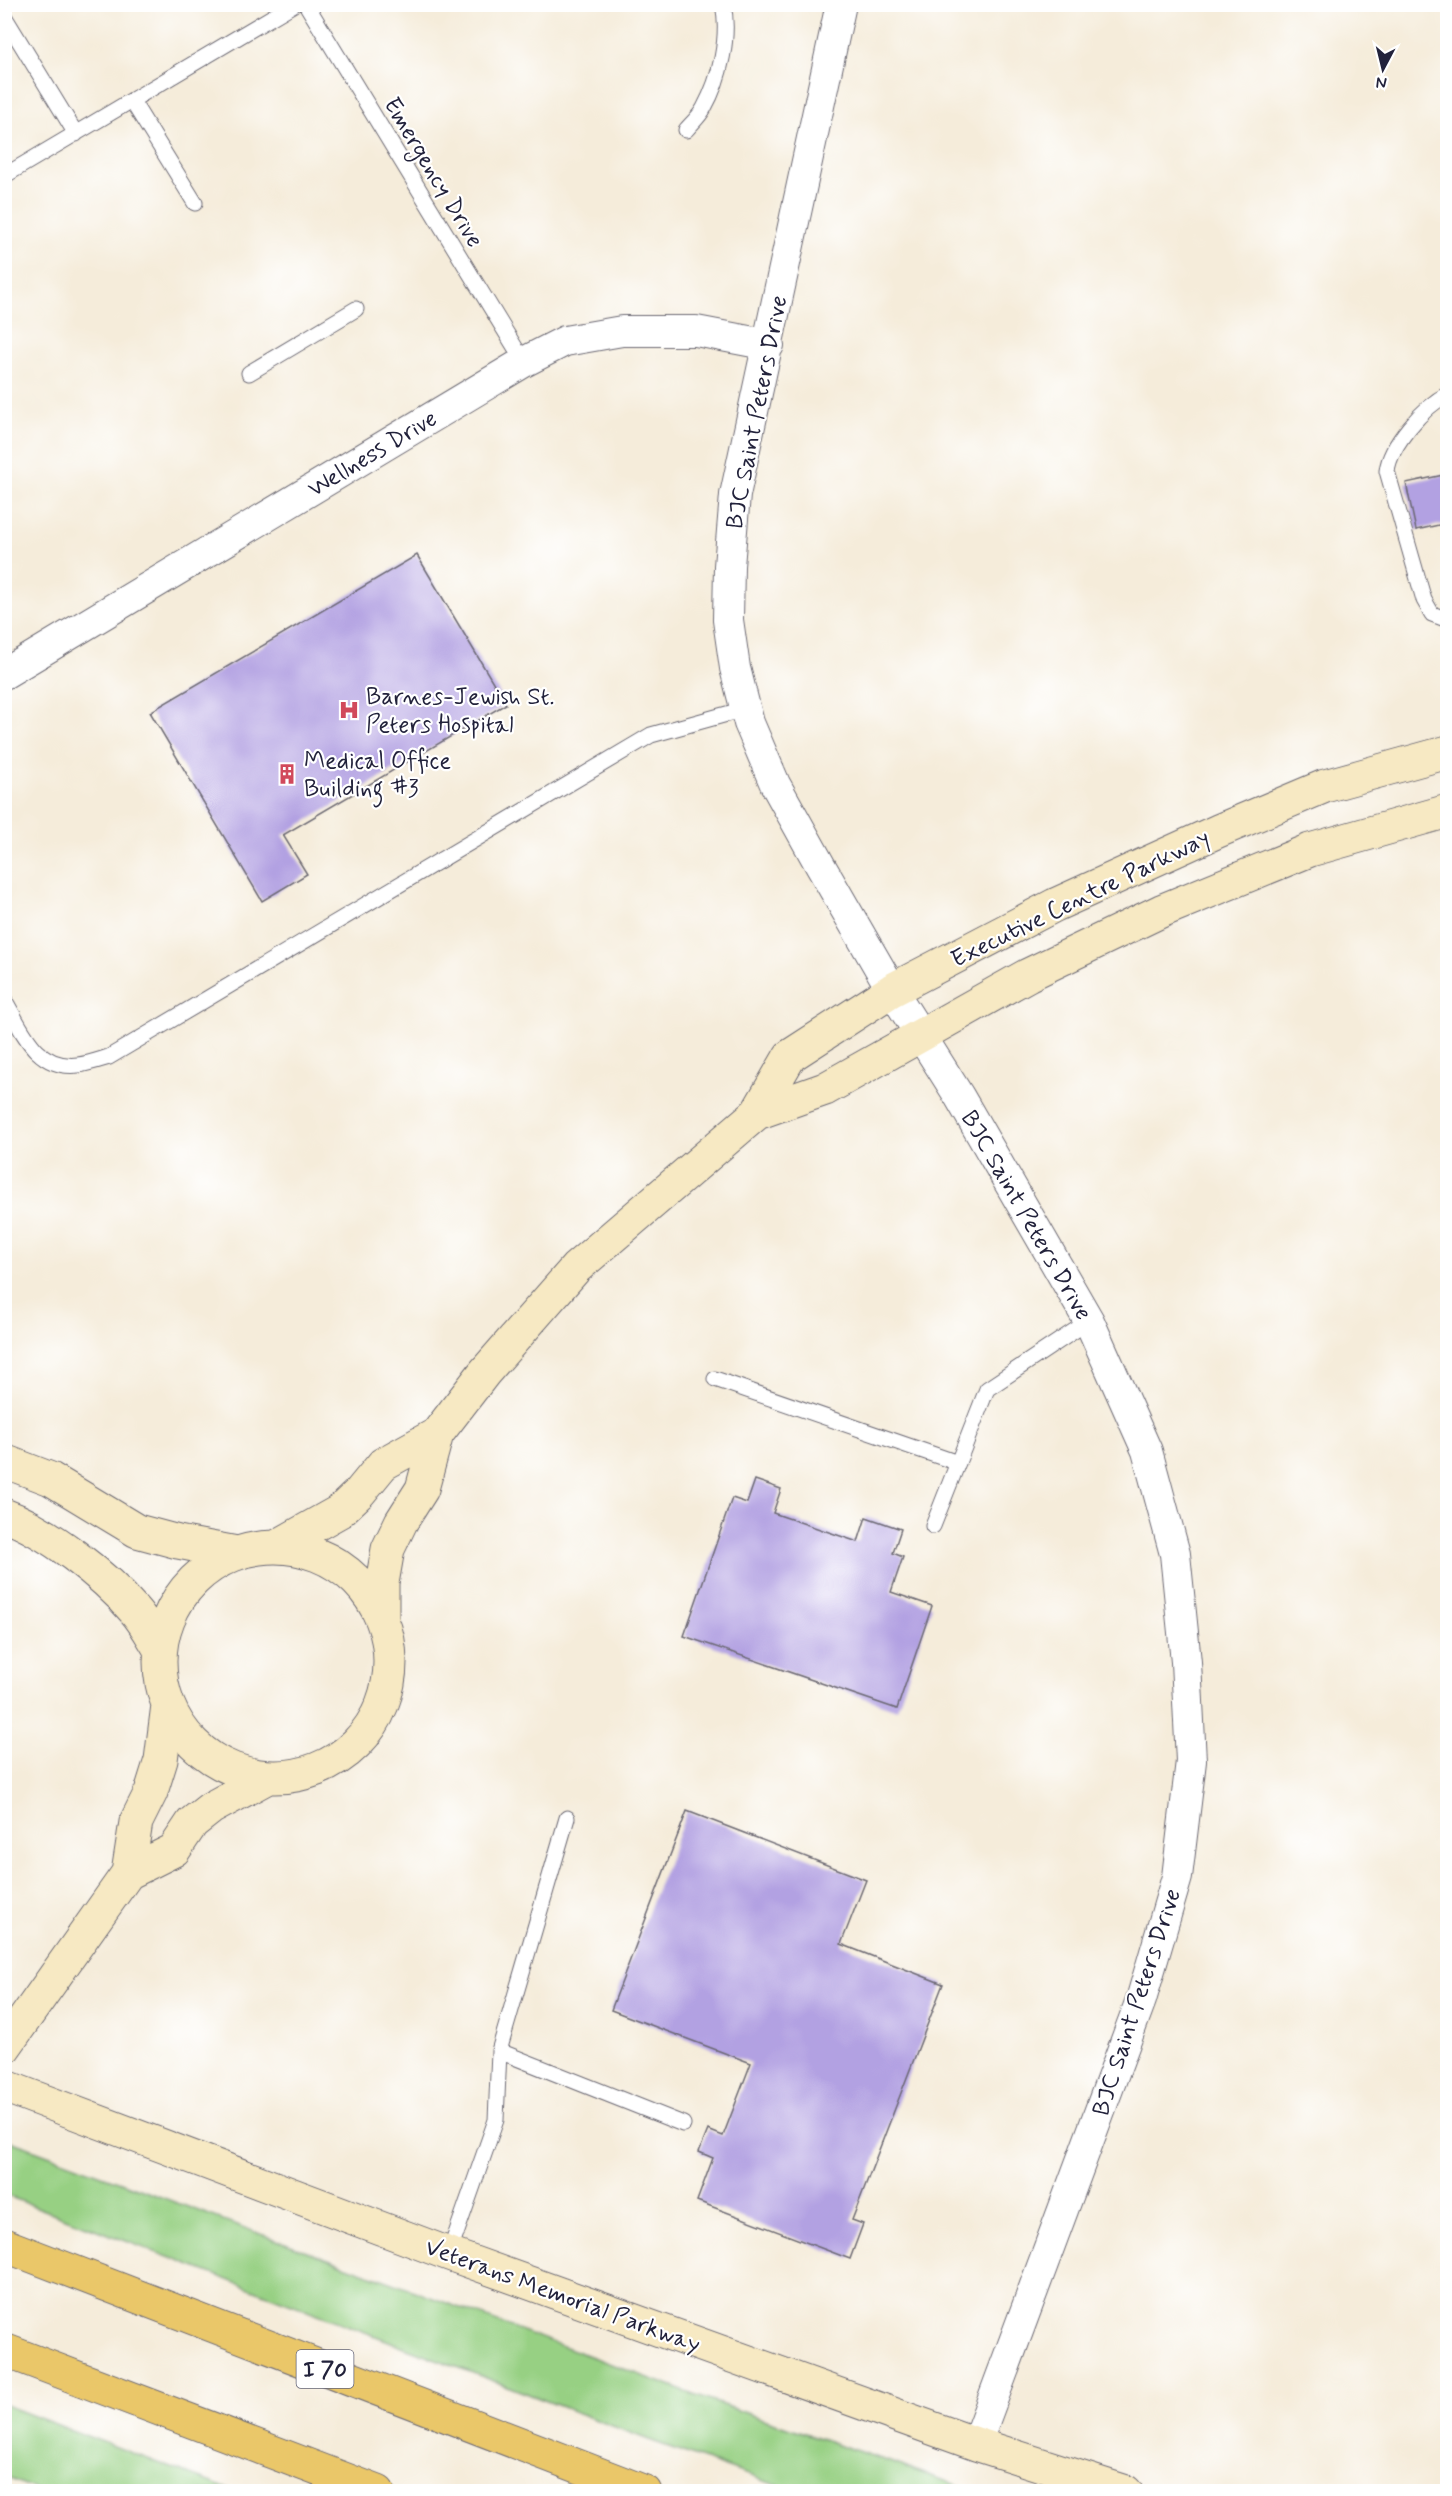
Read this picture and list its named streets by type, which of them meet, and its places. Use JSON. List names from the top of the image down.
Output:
{
  "streets": {
    "highway": ["I 70"],
    "street": [
      "BJC Saint Peters Drive",
      "Wellness Drive",
      "Executive Centre Parkway",
      "Veterans Memorial Parkway"
    ],
    "lane": ["Emergency Drive"]
  },
  "crossings": [
    ["Emergency Drive", "Wellness Drive"],
    ["BJC Saint Peters Drive", "Wellness Drive"],
    ["BJC Saint Peters Drive", "Executive Centre Parkway"],
    ["BJC Saint Peters Drive", "Veterans Memorial Parkway"]
  ],
  "places": {
    "hospital": ["Barnes-Jewish St. Peters Hospital"],
    "building": ["Medical Office Building #3"]
  },
  "north": "bottom"
}
